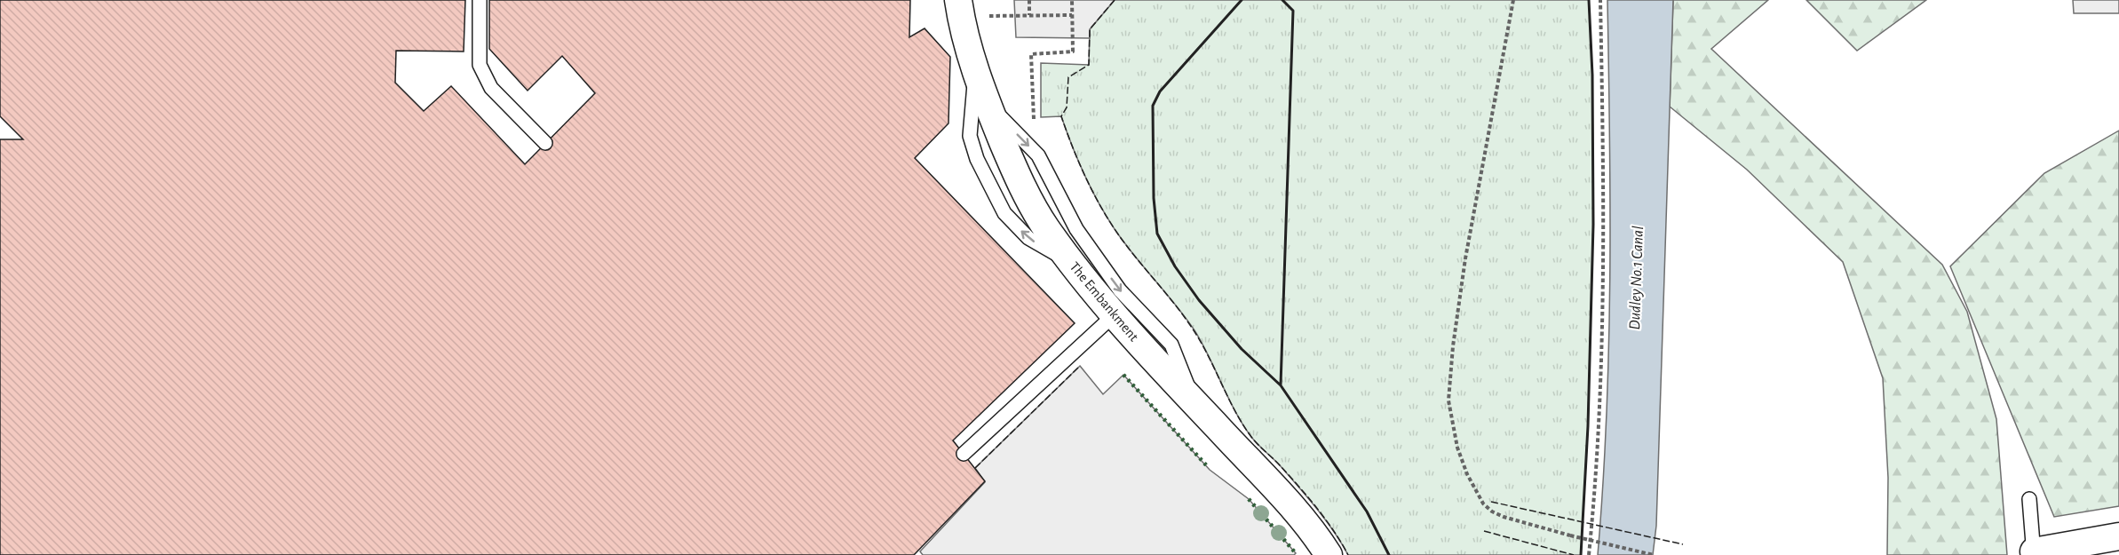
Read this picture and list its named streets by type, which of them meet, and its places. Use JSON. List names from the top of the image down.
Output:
{
  "streets": {
    "street": ["The Embankment"]
  },
  "water": ["Dudley No.1 Canal"]
}
